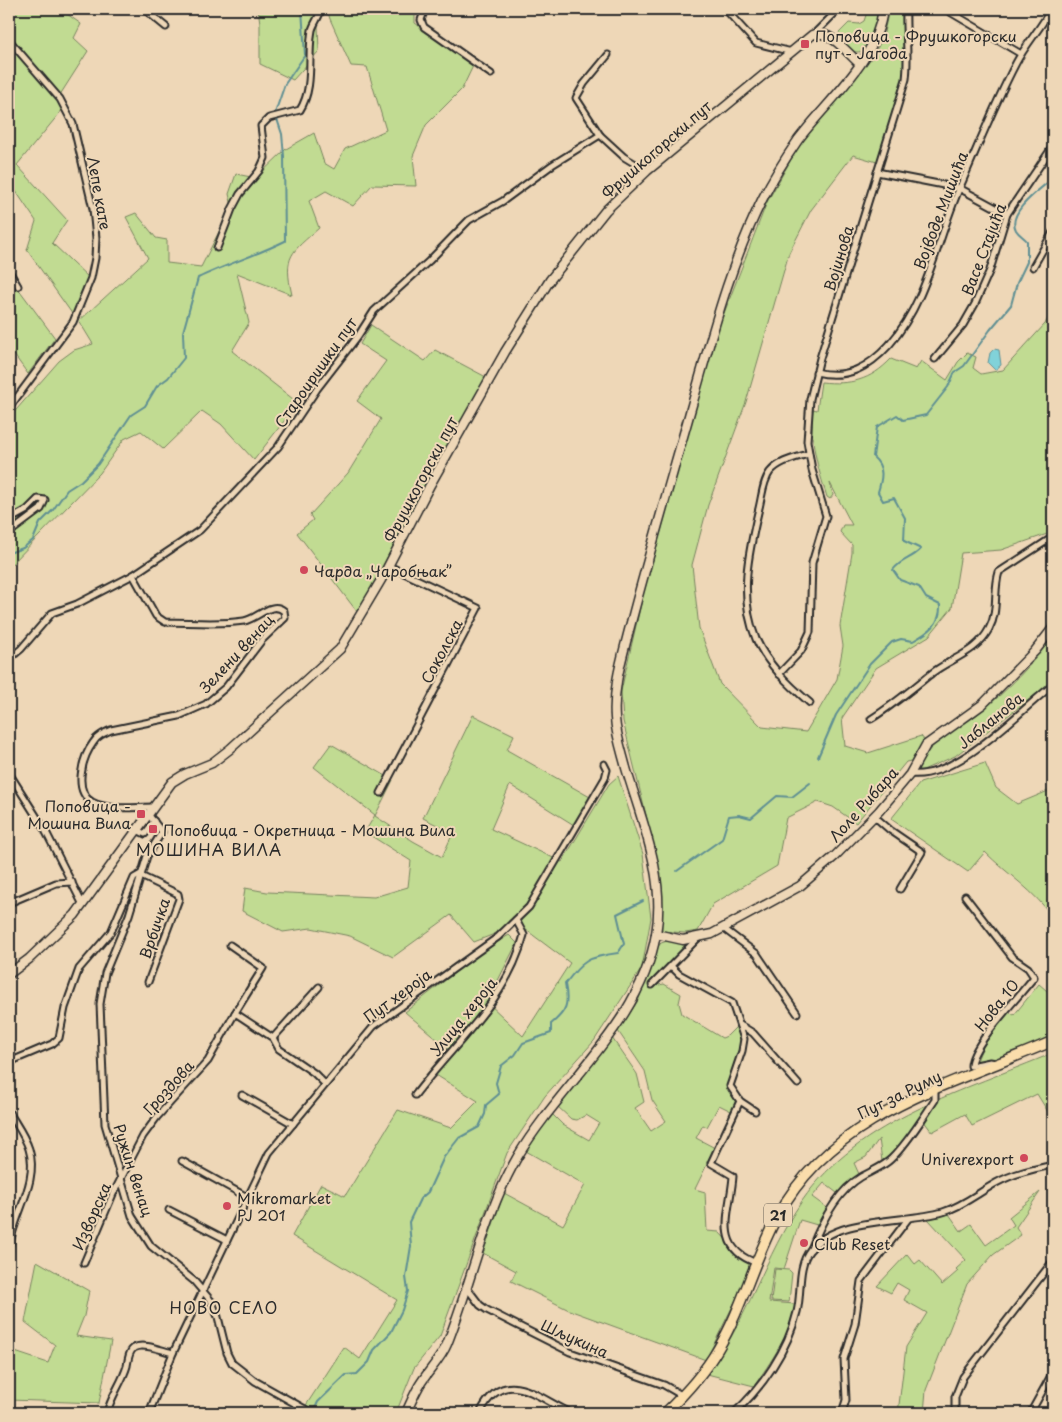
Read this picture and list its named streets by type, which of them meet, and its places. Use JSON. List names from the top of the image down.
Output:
{
  "streets": {
    "main road": ["Пут за Руму", "21"],
    "street": [
      "Фрушкогорски пут",
      "Лепе кате",
      "Војводе Мишића",
      "Васе Стајића",
      "Војинова",
      "Староиришки пут",
      "Соколска",
      "Зелени венац",
      "Јабланова",
      "Лоле Рибара",
      "Врбичка",
      "Пут хероја",
      "Нова 10",
      "Улица хероја",
      "Гроздова",
      "Ружин венац",
      "Изворска",
      "Шљукина"
    ]
  },
  "crossings": [
    ["Фрушкогорски пут", "Соколска"],
    ["Фрушкогорски пут", "Зелени венац"],
    ["Војводе Мишића", "Војинова"],
    ["Староиришки пут", "Зелени венац"],
    ["Јабланова", "Лоле Рибара"],
    ["Врбичка", "Ружин венац"],
    ["Пут хероја", "Улица хероја"],
    ["Пут хероја", "Ружин венац"],
    ["Нова 10", "Пут за Руму"],
    ["Гроздова", "Ружин венац"],
    ["Гроздова", "Изворска"],
    ["Пут за Руму", "Шљукина"],
    ["Ружин венац", "Изворска"]
  ],
  "districts": ["МОШИНА ВИЛА", "НОВО СЕЛО"],
  "places": {
    "transit": ["Поповица - Фрушкогорски пут - Јагода", "Поповица - Мошина Вила", "Поповица - Окретница - Мошина Вила"],
    "other": [
      "Чарда „Чаробњак”",
      "Univerexport",
      "Mikromarket PJ 201",
      "Club Reset"
    ]
  }
}
